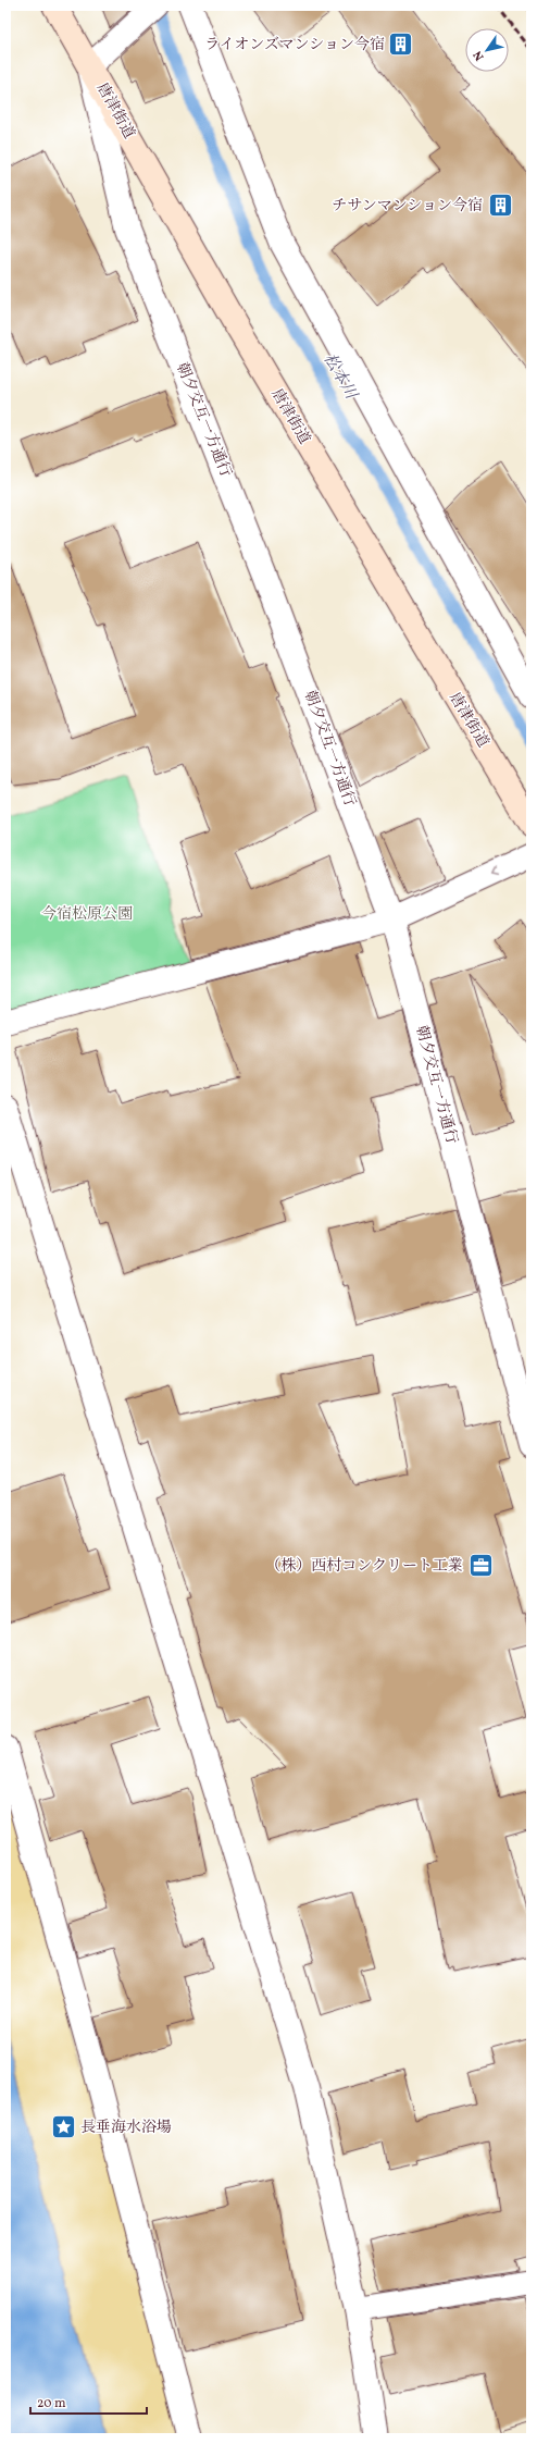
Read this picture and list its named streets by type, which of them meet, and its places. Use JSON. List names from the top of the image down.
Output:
{
  "streets": {
    "street": ["唐津街道", "朝夕交互一方通行"]
  },
  "crossings": [
    ["唐津街道", "朝夕交互一方通行"]
  ],
  "water": ["松本川"],
  "parks": ["今宿松原公園"],
  "places": {
    "building": ["ライオンズマンション今宿", "チサンマンション今宿"],
    "office": ["（株）西村コンクリート工業"],
    "place": ["長垂海水浴場"]
  },
  "scale_bar": "20 m",
  "north": "bottom left"
}
